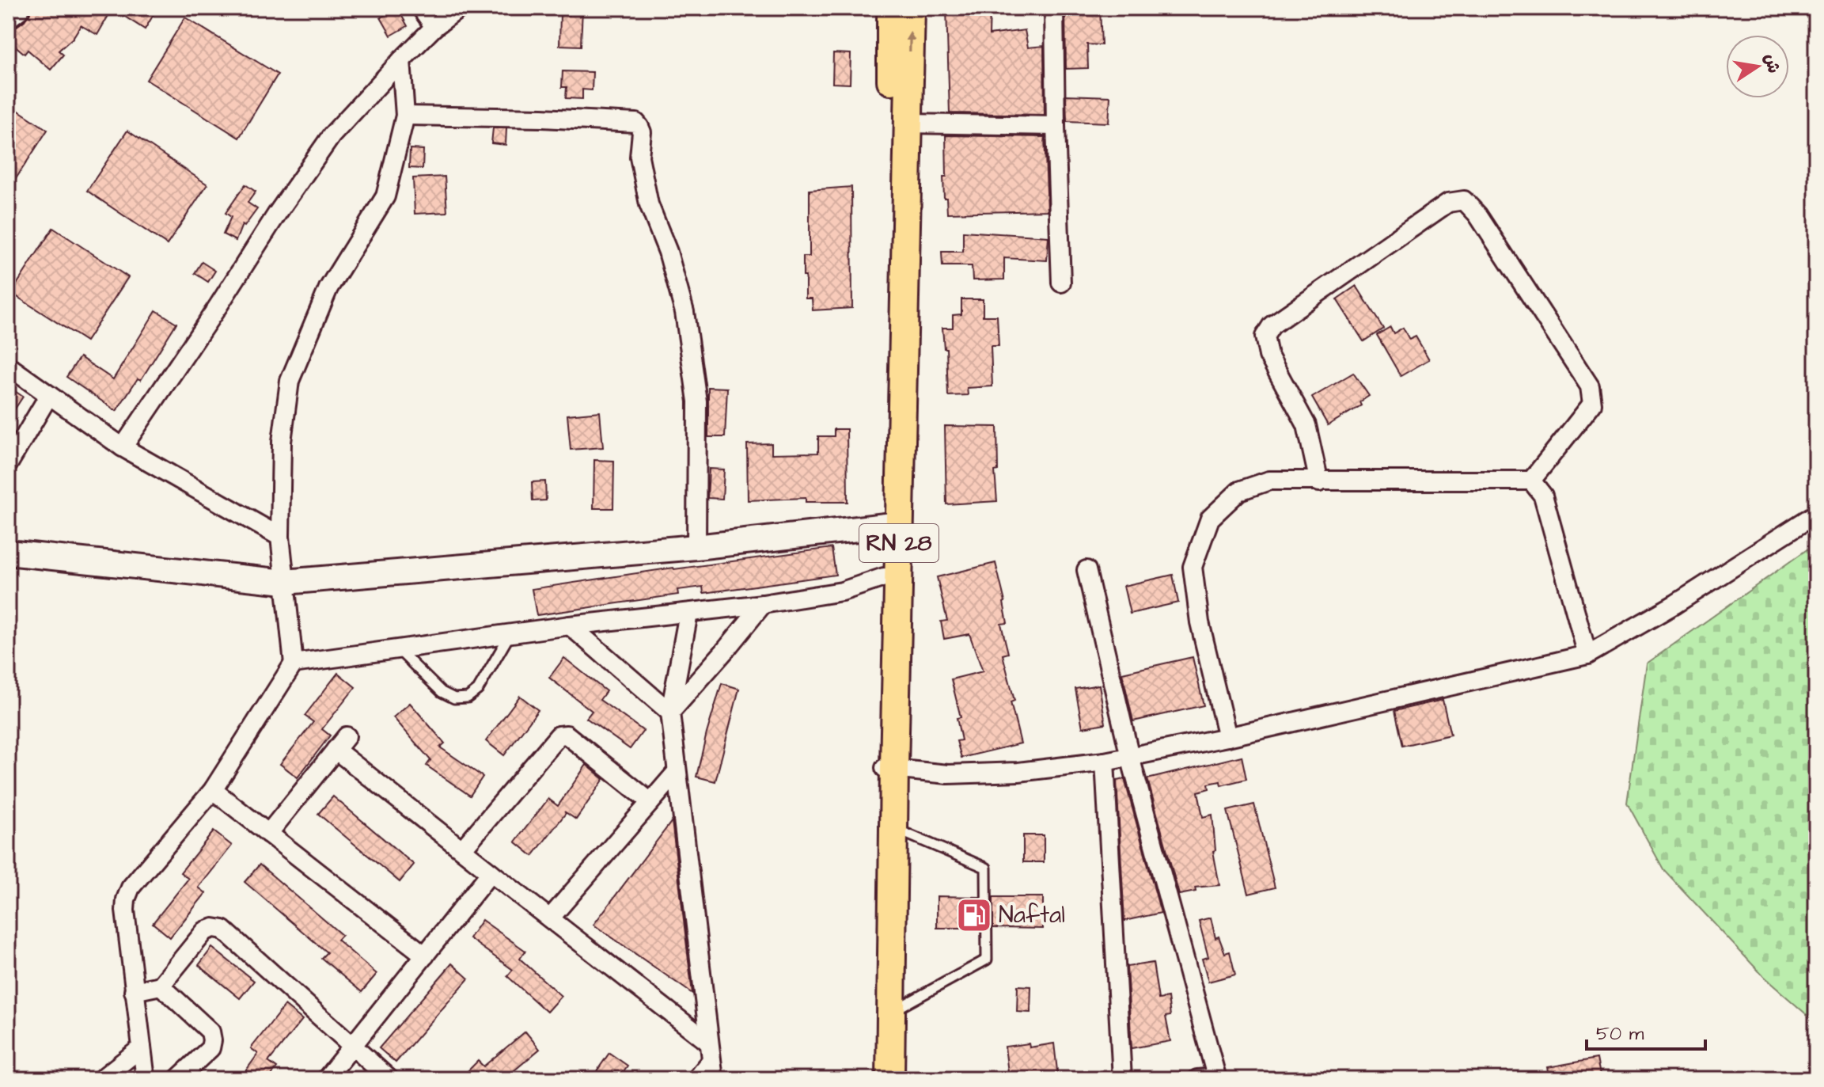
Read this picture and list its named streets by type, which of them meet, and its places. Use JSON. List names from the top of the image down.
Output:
{
  "streets": {
    "main road": ["RN 28"]
  },
  "places": {
    "fuel station": ["Naftal"]
  },
  "scale_bar": "50 m",
  "north": "right"
}
